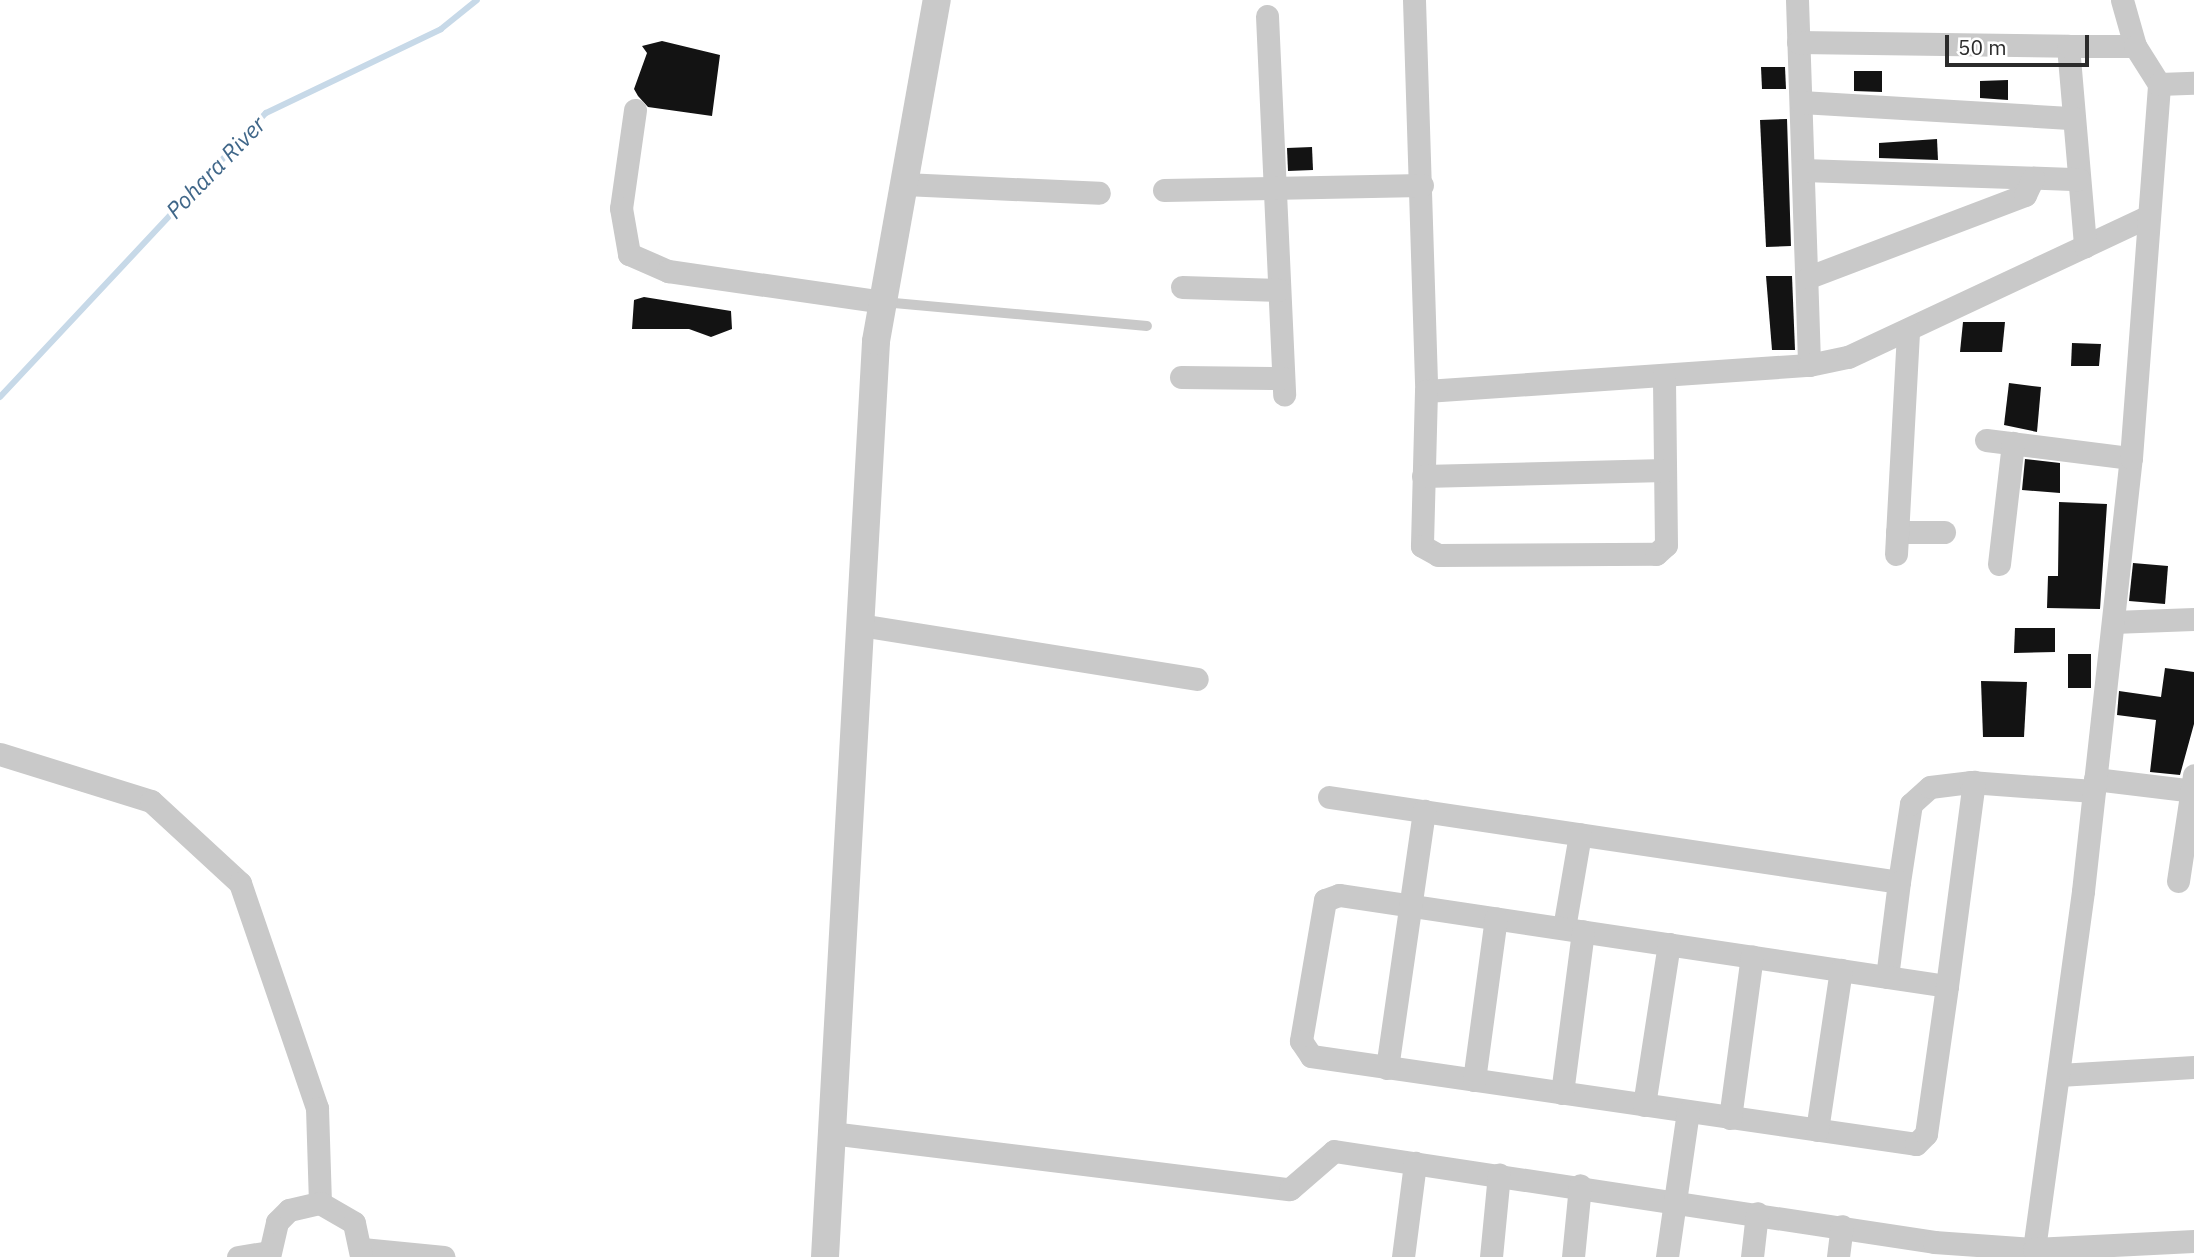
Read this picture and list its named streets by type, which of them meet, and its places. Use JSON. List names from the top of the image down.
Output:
{
  "water": ["Pohara River"],
  "scale_bar": "50 m"
}
